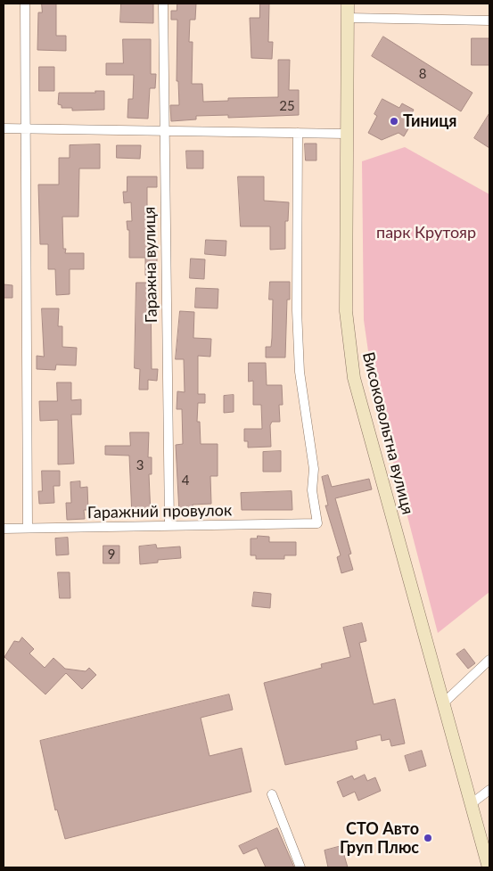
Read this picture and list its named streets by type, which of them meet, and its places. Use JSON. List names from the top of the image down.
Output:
{
  "streets": {
    "main road": ["Високовольтна вулиця"],
    "street": ["Гаражна вулиця", "Гаражний провулок"]
  },
  "crossings": [
    ["Гаражна вулиця", "Гаражний провулок"]
  ],
  "parks": ["парк Крутояр"],
  "places": ["Тиниця", "СТО Авто Груп Плюс"],
  "house_numbers": [
    "8",
    "25",
    "3",
    "4",
    "9"
  ]
}
